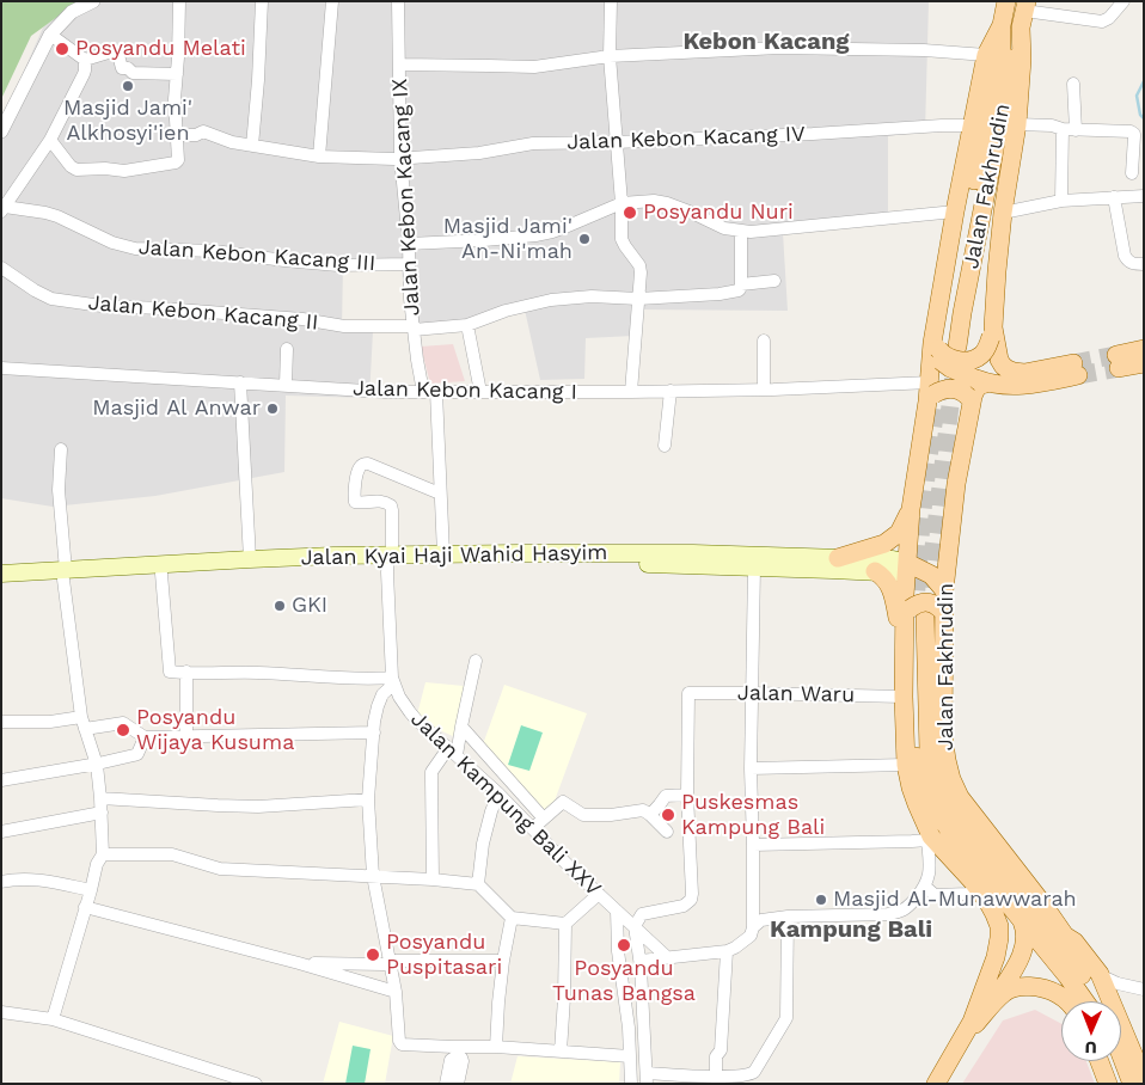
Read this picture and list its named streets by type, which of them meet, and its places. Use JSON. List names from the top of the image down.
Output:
{
  "streets": {
    "main road": ["Jalan Fakhrudin", "Jalan Kyai Haji Wahid Hasyim"],
    "street": [
      "Jalan Kebon Kacang IV",
      "Jalan Kebon Kacang IX",
      "Jalan Kebon Kacang III",
      "Jalan Kebon Kacang II",
      "Jalan Kebon Kacang I",
      "Jalan Waru",
      "Jalan Kampung Bali XXV"
    ]
  },
  "crossings": [
    ["Jalan Kebon Kacang IV", "Jalan Kebon Kacang IX"],
    ["Jalan Fakhrudin", "Jalan Kebon Kacang I"],
    ["Jalan Fakhrudin", "Jalan Kyai Haji Wahid Hasyim"],
    ["Jalan Fakhrudin", "Jalan Waru"],
    ["Jalan Kebon Kacang IX", "Jalan Kebon Kacang III"],
    ["Jalan Kebon Kacang IX", "Jalan Kebon Kacang II"],
    ["Jalan Kebon Kacang IX", "Jalan Kebon Kacang I"],
    ["Jalan Kebon Kacang IX", "Jalan Kyai Haji Wahid Hasyim"],
    ["Jalan Kebon Kacang IX", "Jalan Kampung Bali XXV"],
    ["Jalan Kyai Haji Wahid Hasyim", "Jalan Kampung Bali XXV"]
  ],
  "districts": ["Kebon Kacang", "Kampung Bali"],
  "places": [
    "Posyandu Melati",
    "Masjid Jami' Alkhosyi'ien",
    "Posyandu Nuri",
    "Masjid Jami' An-Ni'mah",
    "Masjid Al Anwar",
    "GKI",
    "Posyandu Wijaya Kusuma",
    "Puskesmas Kampung Bali",
    "Masjid Al-Munawwarah",
    "Posyandu Tunas Bangsa",
    "Posyandu Puspitasari"
  ],
  "north": "bottom"
}
